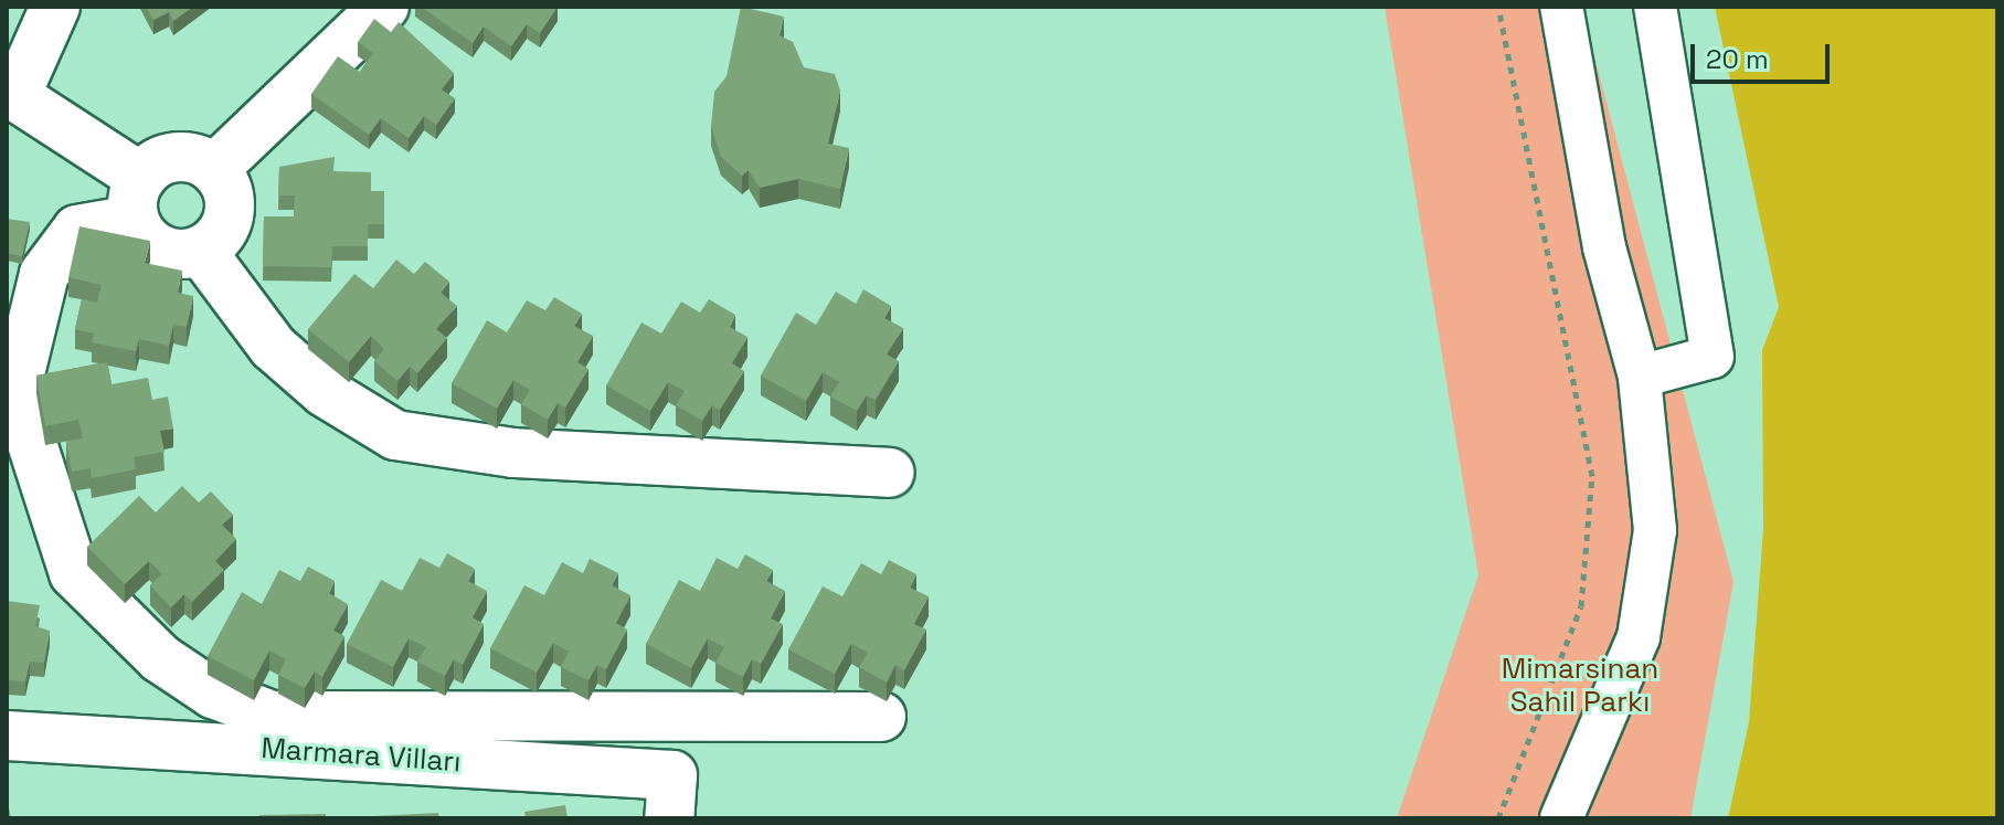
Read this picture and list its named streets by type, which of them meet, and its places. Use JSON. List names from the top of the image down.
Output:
{
  "streets": {
    "street": ["Marmara Vilları"]
  },
  "parks": ["Mimarsinan Sahil Parkı"],
  "scale_bar": "20 m"
}
